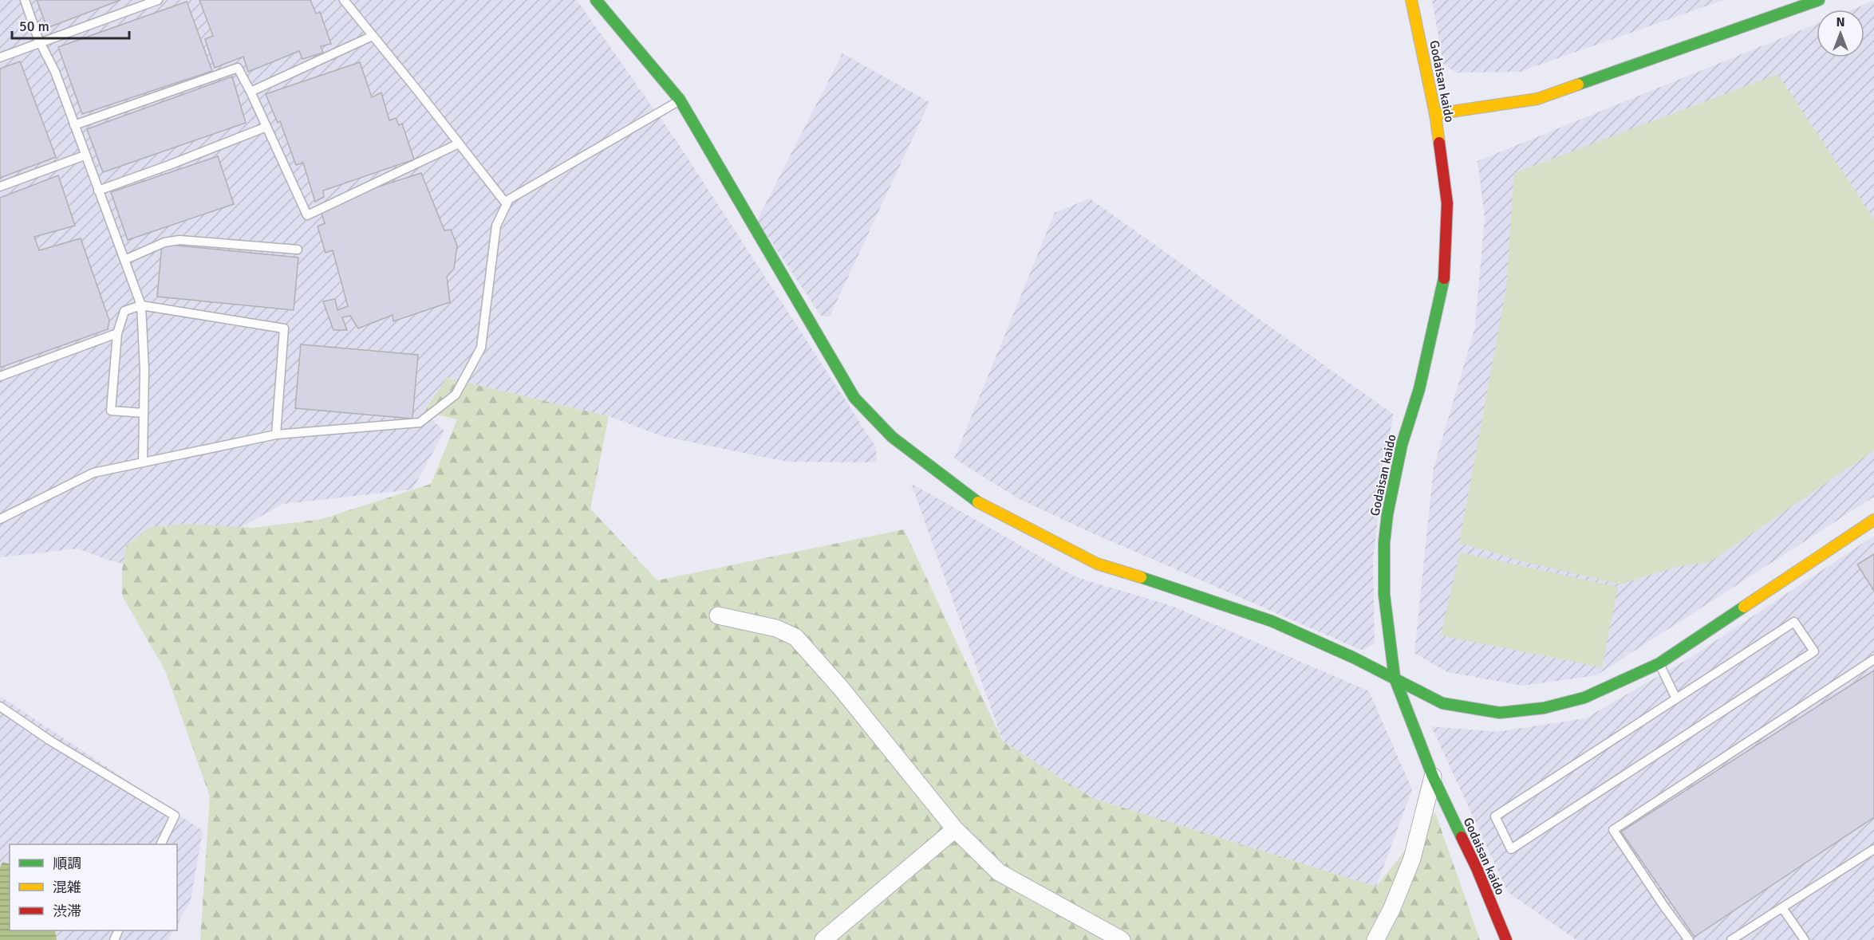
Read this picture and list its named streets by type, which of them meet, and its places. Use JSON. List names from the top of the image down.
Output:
{
  "streets": {
    "street": ["Godaisan kaido"]
  },
  "legend": ["順調", "混雑", "渋滞"],
  "scale_bar": "50 m",
  "north": "top"
}
